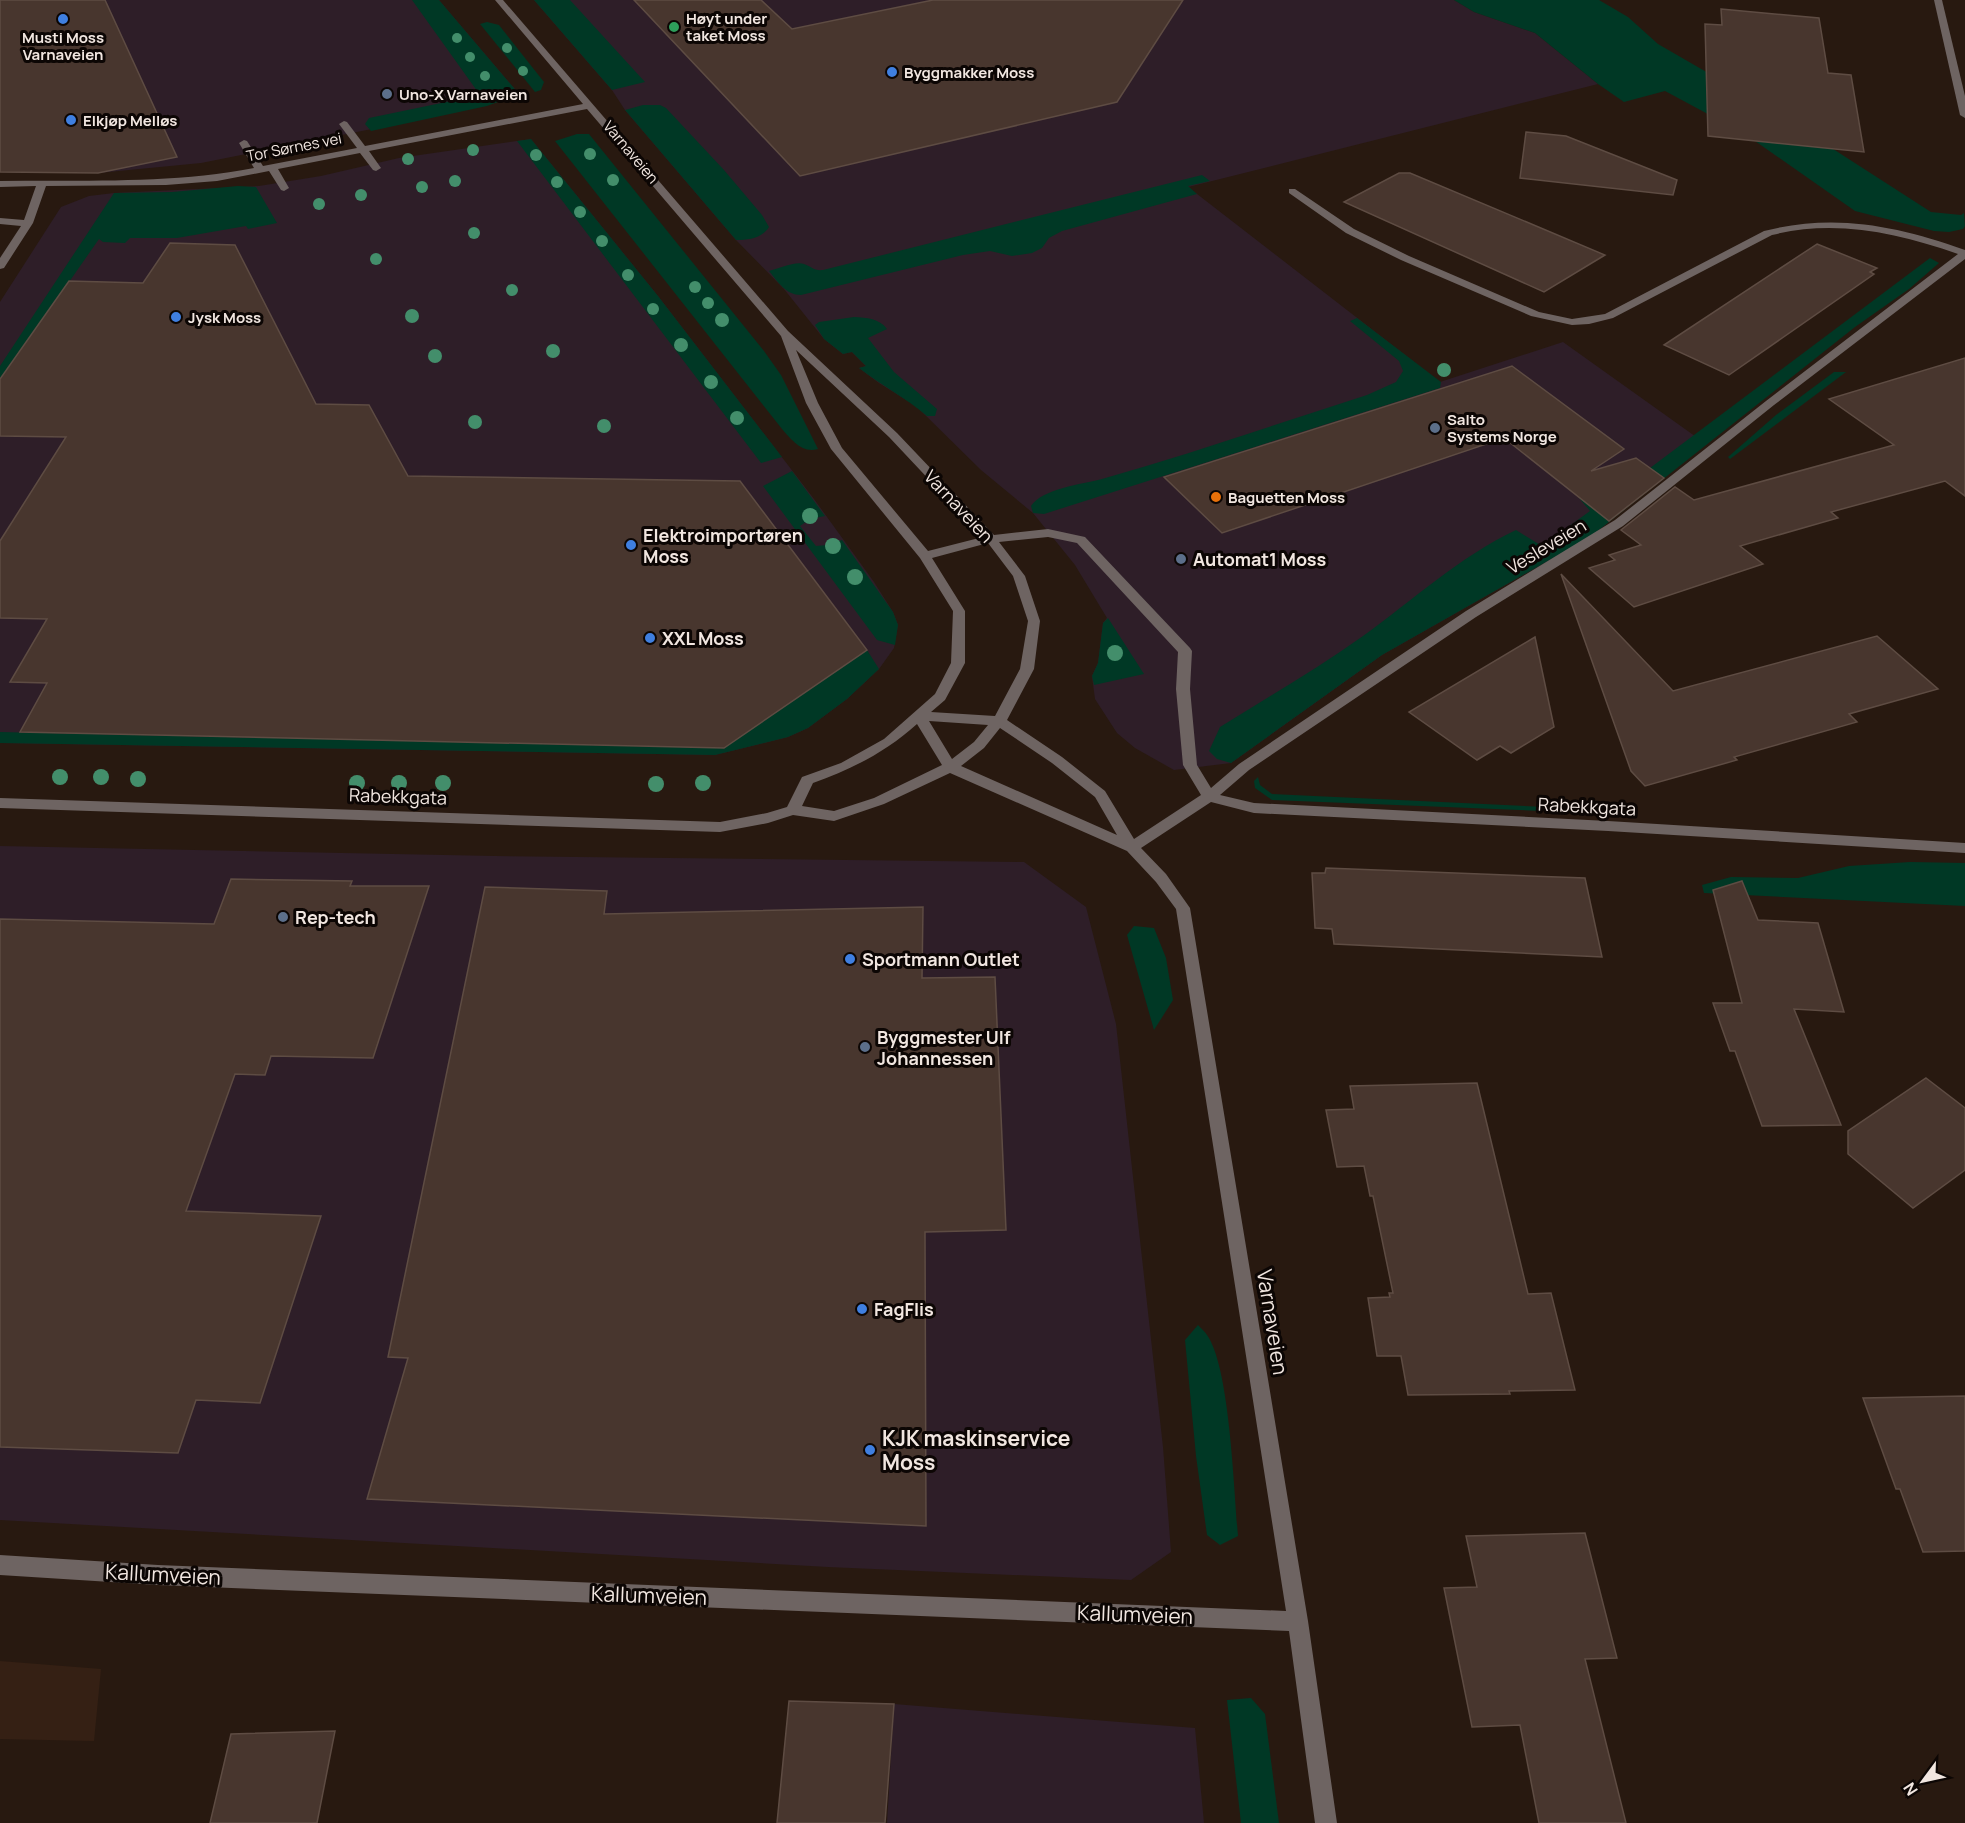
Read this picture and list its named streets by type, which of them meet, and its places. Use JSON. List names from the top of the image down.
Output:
{
  "streets": {
    "street": [
      "Tor Sørnes vei",
      "Varnaveien",
      "Vesleveien",
      "Rabekkgata",
      "Kallumveien"
    ]
  },
  "crossings": [
    ["Tor Sørnes vei", "Varnaveien"],
    ["Varnaveien", "Vesleveien"],
    ["Varnaveien", "Rabekkgata"],
    ["Varnaveien", "Kallumveien"],
    ["Vesleveien", "Rabekkgata"]
  ],
  "places": [
    "Musti Moss Varnaveien",
    "Høyt under taket Moss",
    "Byggmakker Moss",
    "Uno-X Varnaveien",
    "Elkjøp Melløs",
    "Jysk Moss",
    "Salto Systems Norge",
    "Baguetten Moss",
    "Elektroimportøren Moss",
    "Automat1 Moss",
    "XXL Moss",
    "Rep-tech",
    "Sportmann Outlet",
    "Byggmester Ulf Johannessen",
    "FagFlis",
    "KJK maskinservice Moss"
  ],
  "north": "bottom left"
}
